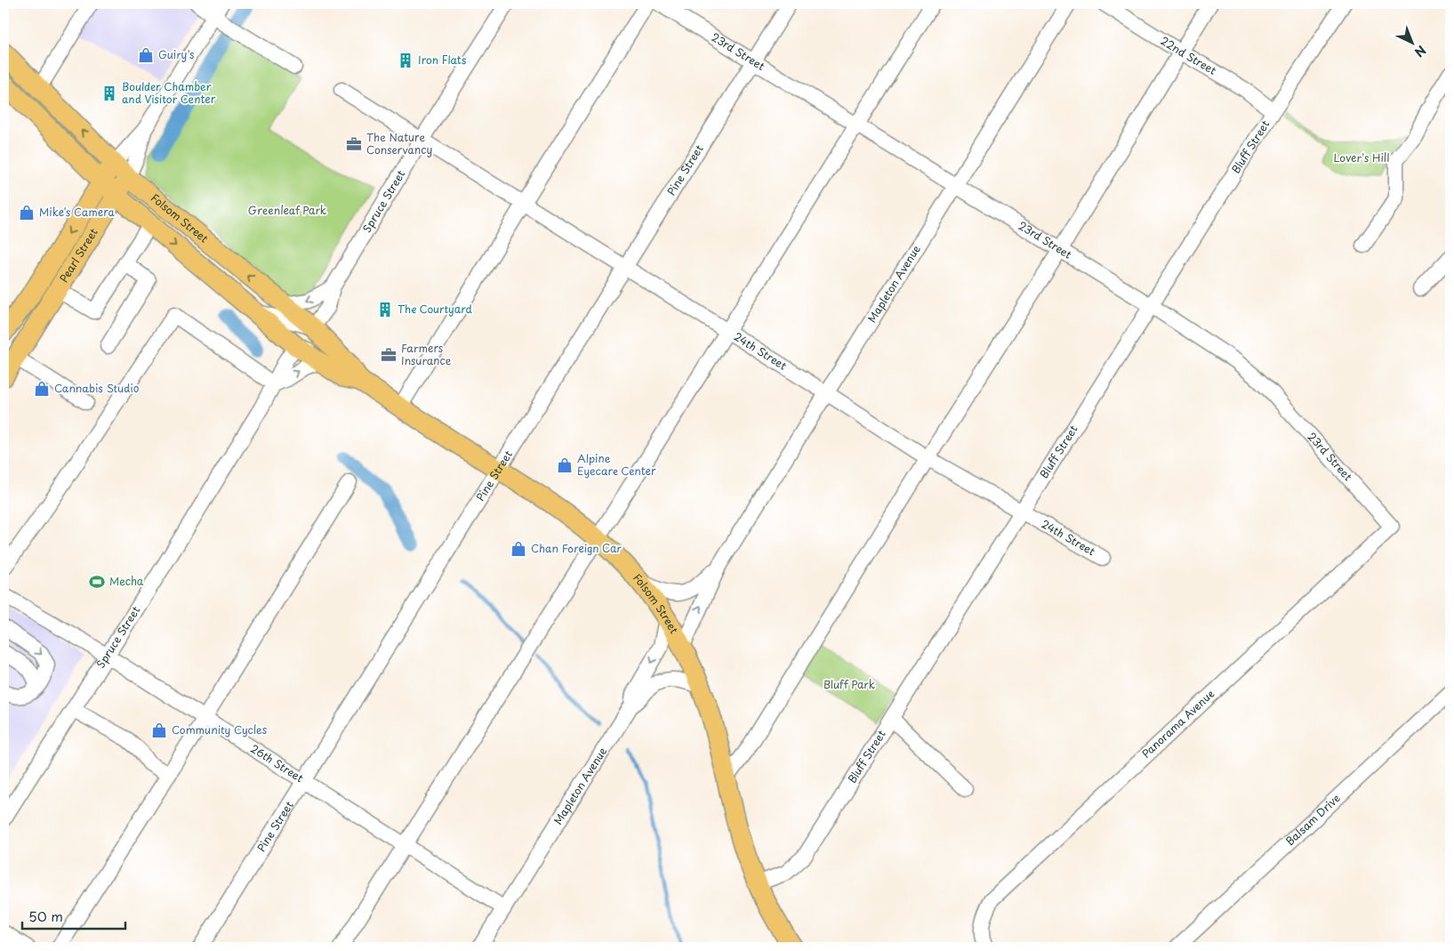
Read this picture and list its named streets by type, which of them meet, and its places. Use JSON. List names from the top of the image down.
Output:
{
  "streets": {
    "main road": ["Folsom Street", "Pearl Street"],
    "street": [
      "23rd Street",
      "22nd Street",
      "Bluff Street",
      "Pine Street",
      "Spruce Street",
      "Mapleton Avenue",
      "24th Street",
      "Panorama Avenue",
      "26th Street",
      "Balsam Drive"
    ]
  },
  "crossings": [
    ["23rd Street", "Bluff Street"],
    ["23rd Street", "Pine Street"],
    ["23rd Street", "Mapleton Avenue"],
    ["23rd Street", "Panorama Avenue"],
    ["22nd Street", "Bluff Street"],
    ["Bluff Street", "Folsom Street"],
    ["Bluff Street", "24th Street"],
    ["Pine Street", "Folsom Street"],
    ["Pine Street", "24th Street"],
    ["Pine Street", "26th Street"],
    ["Spruce Street", "Folsom Street"],
    ["Spruce Street", "24th Street"],
    ["Spruce Street", "26th Street"],
    ["Folsom Street", "Pearl Street"],
    ["Folsom Street", "Mapleton Avenue"],
    ["Mapleton Avenue", "24th Street"],
    ["Mapleton Avenue", "26th Street"]
  ],
  "parks": ["Lover's Hill", "Greenleaf Park", "Bluff Park"],
  "places": {
    "shop": [
      "Guiry's",
      "Mike's Camera",
      "Cannabis Studio",
      "Alpine Eyecare Center",
      "Chan Foreign Car",
      "Community Cycles"
    ],
    "building": ["Iron Flats", "Boulder Chamber and Visitor Center", "The Courtyard"],
    "office": ["The Nature Conservancy", "Farmers Insurance"],
    "sports": ["Mecha"]
  },
  "scale_bar": "50 m",
  "north": "bottom right"
}
